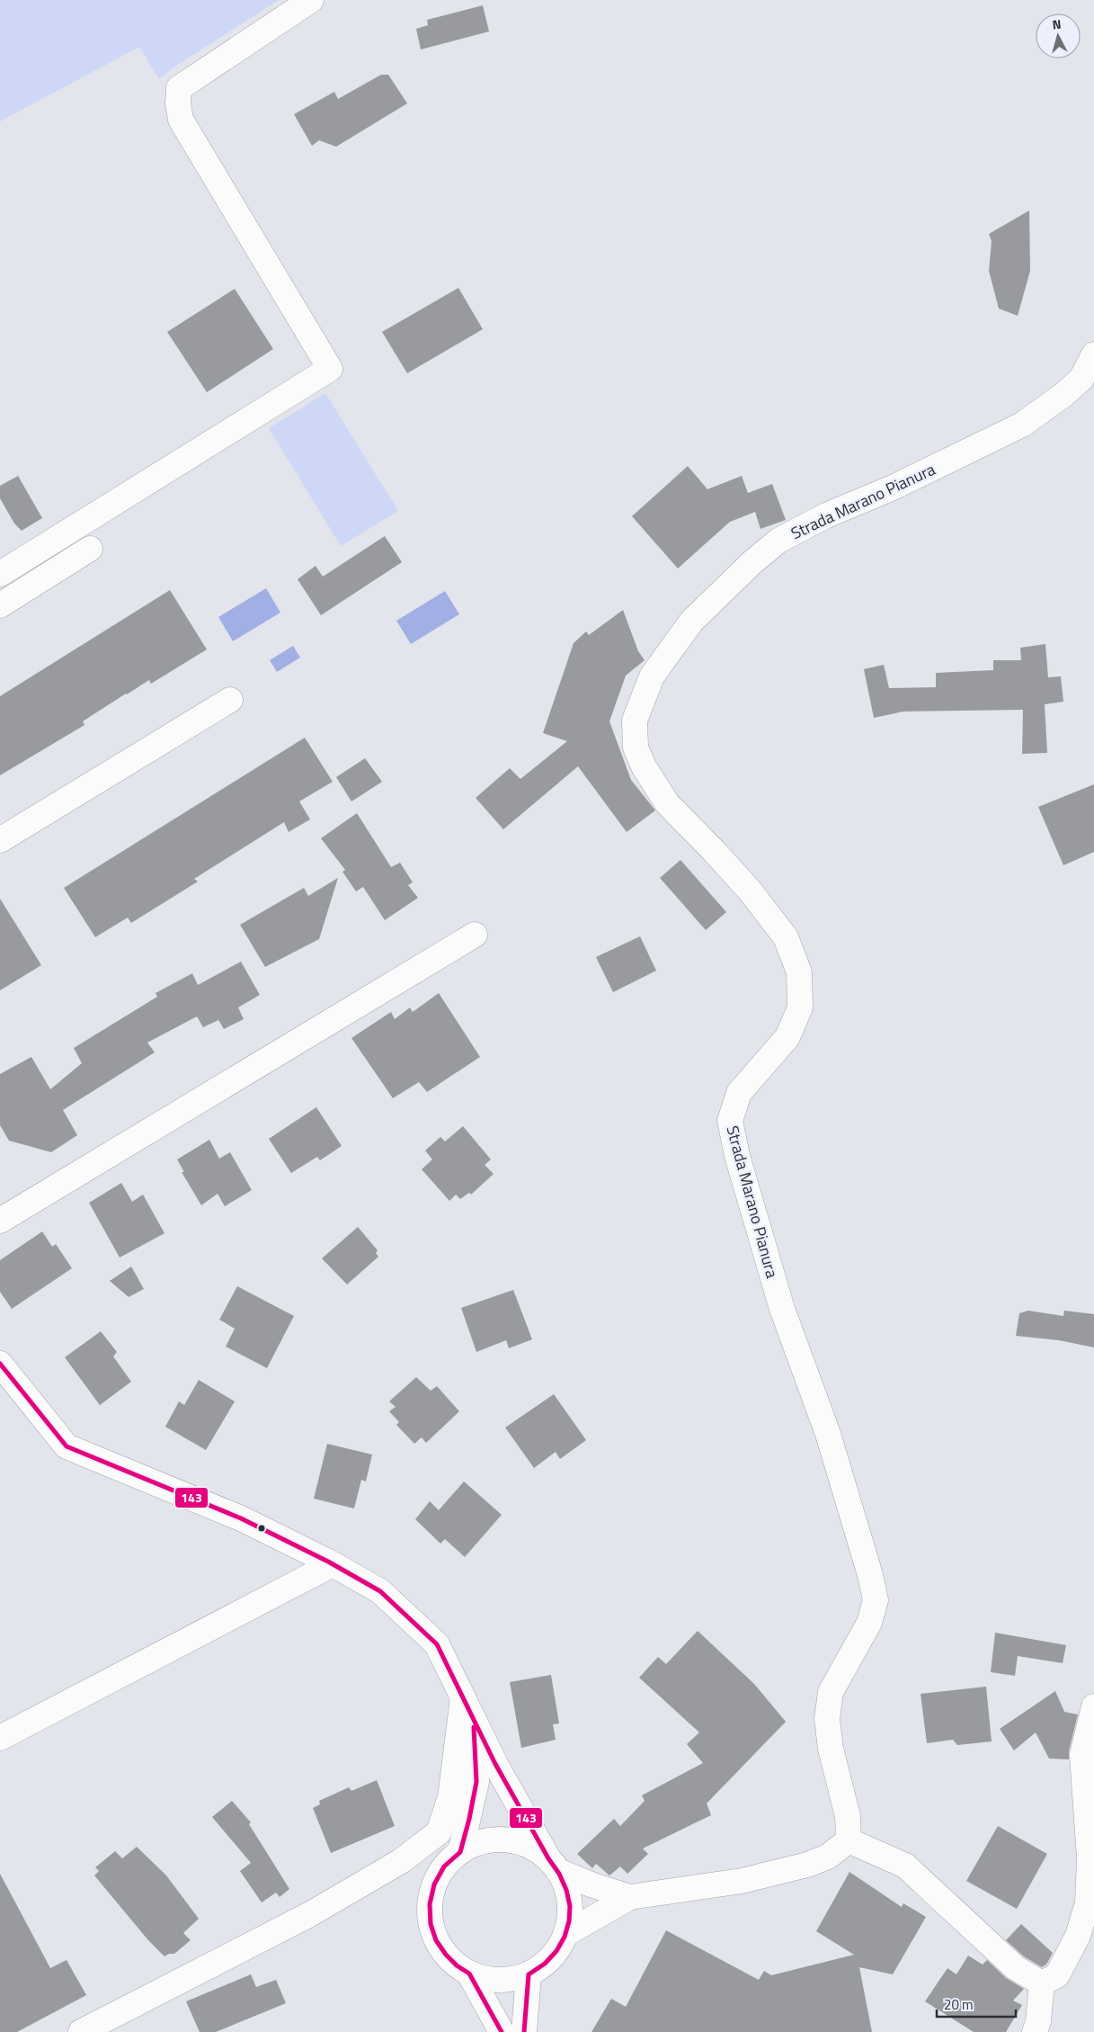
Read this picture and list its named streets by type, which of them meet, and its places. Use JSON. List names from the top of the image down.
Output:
{
  "streets": {
    "street": ["Strada Marano Pianura"]
  },
  "lines": ["transit line 143"],
  "scale_bar": "20 m",
  "north": "top"
}
